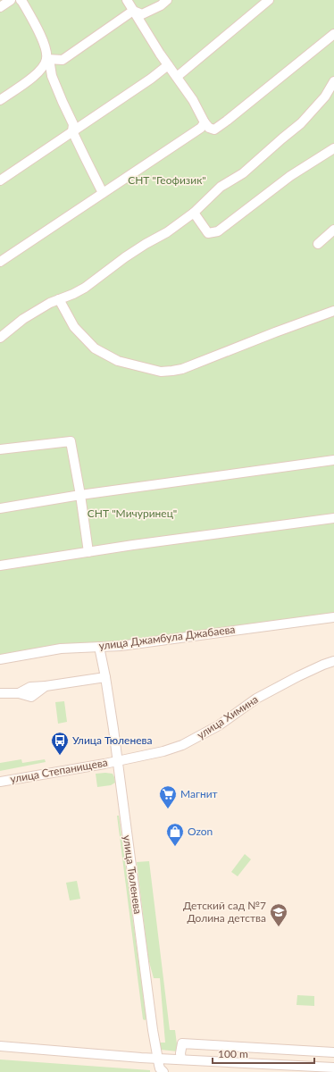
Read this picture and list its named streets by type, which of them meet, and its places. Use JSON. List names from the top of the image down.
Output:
{
  "streets": {
    "street": [
      "улица Джамбула Джабаева",
      "улица Химина",
      "улица Степанищева",
      "улица Тюленева"
    ]
  },
  "crossings": [
    ["улица Джамбула Джабаева", "улица Тюленева"],
    ["улица Химина", "улица Степанищева"],
    ["улица Химина", "улица Тюленева"],
    ["улица Степанищева", "улица Тюленева"]
  ],
  "parks": ["СНТ \"Геофизик\"", "СНТ \"Мичуринец\""],
  "places": {
    "bus stop": ["Улица Тюленева"],
    "supermarket": ["Магнит"],
    "shop": ["Ozon"],
    "school or university": ["Детский сад №7 Долина детства"]
  },
  "scale_bar": "100 m"
}
